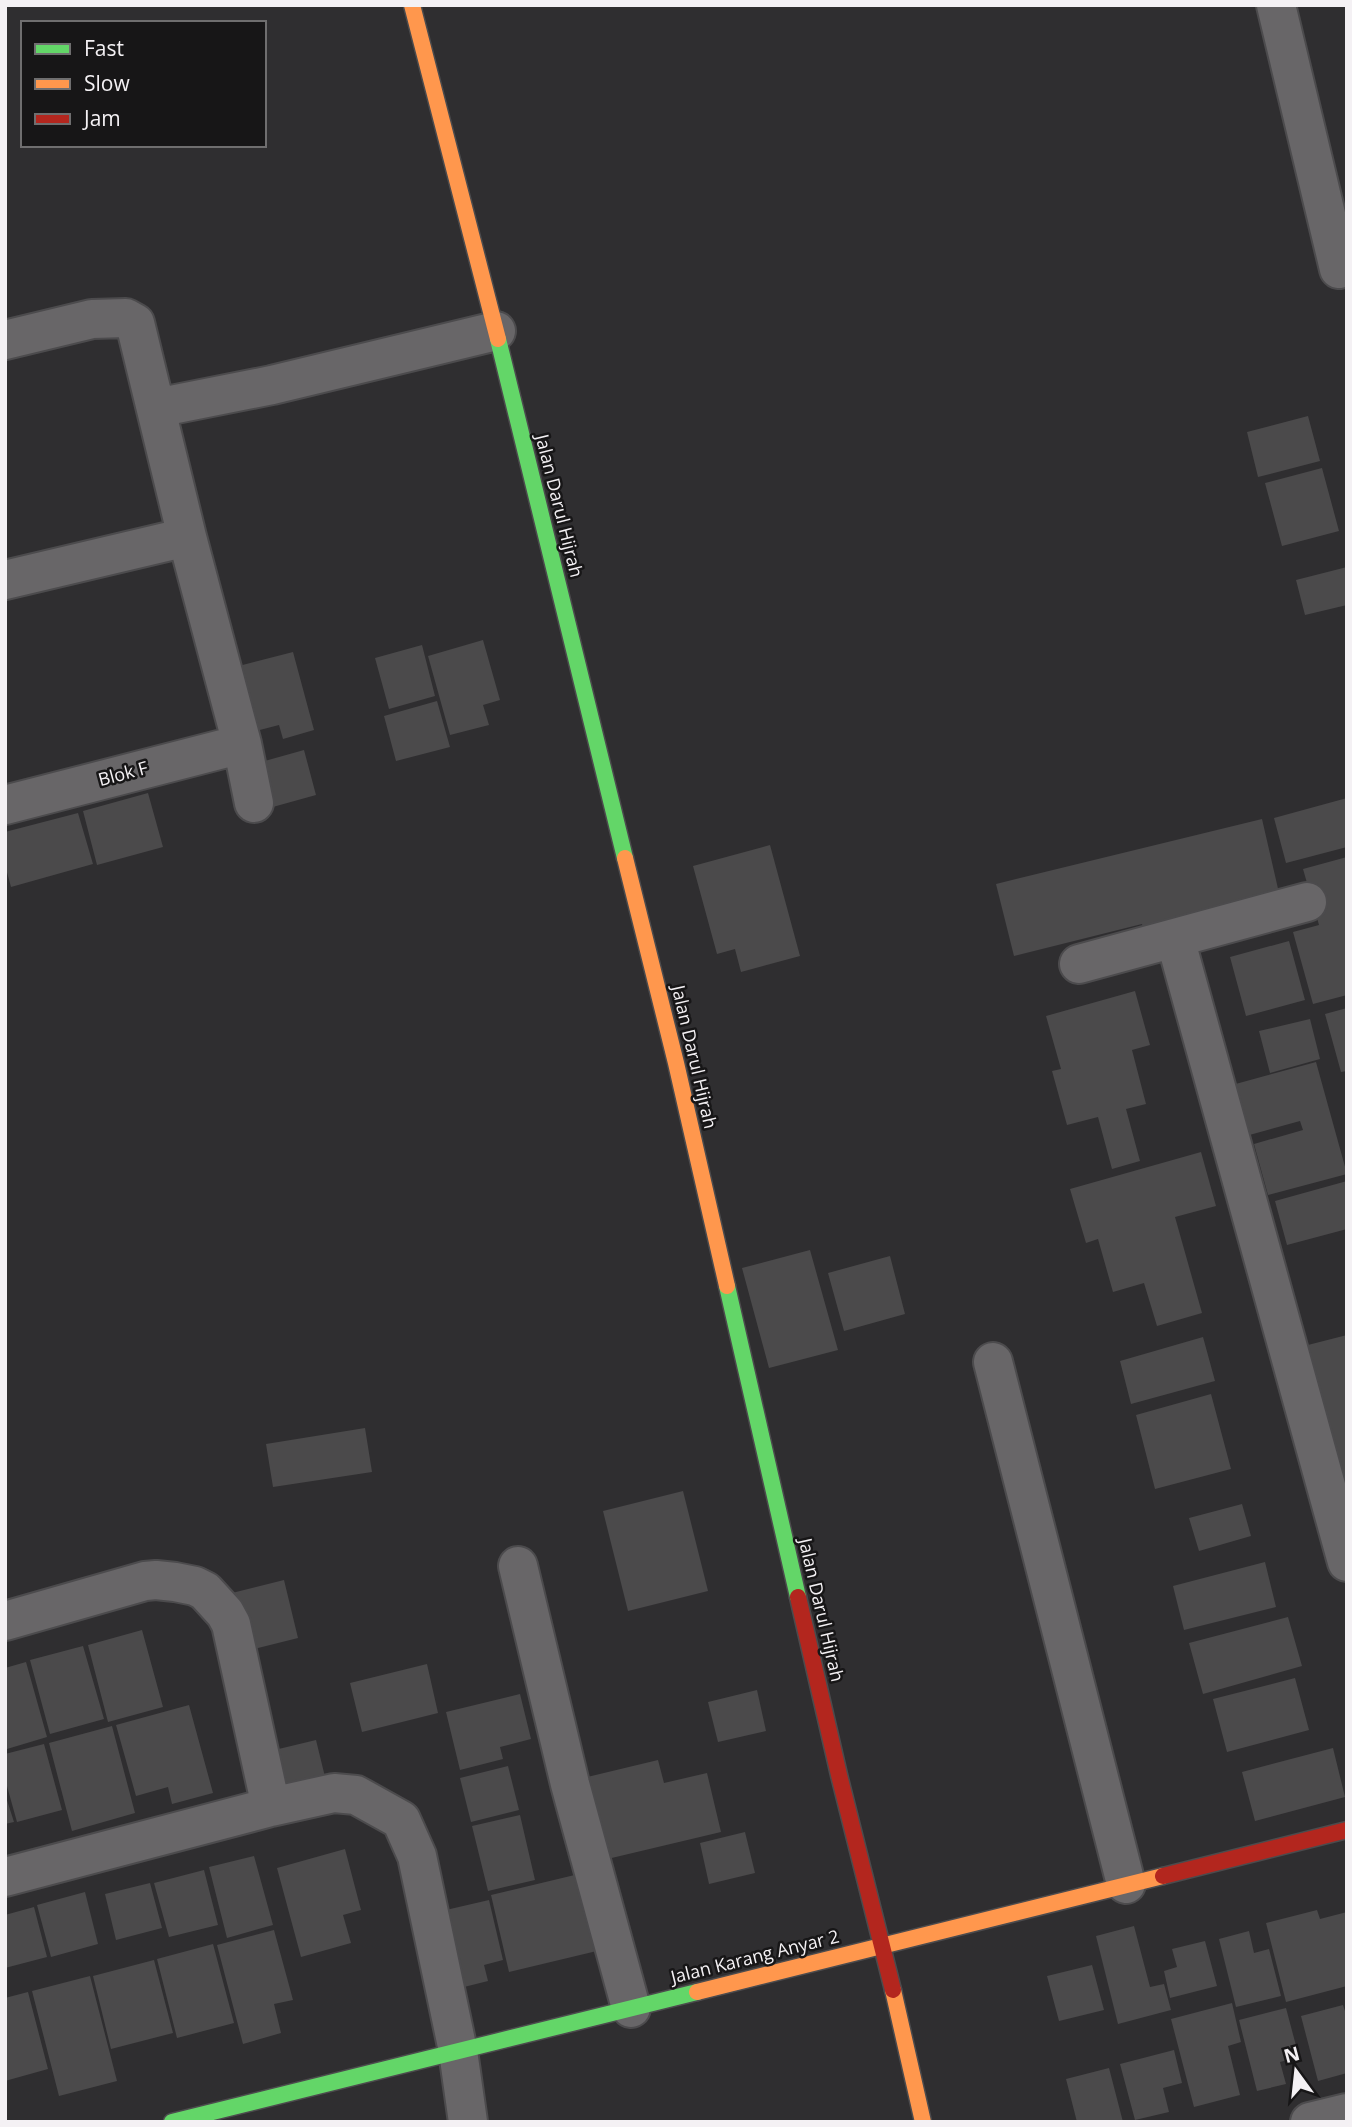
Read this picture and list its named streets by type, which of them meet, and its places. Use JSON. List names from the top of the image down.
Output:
{
  "streets": {
    "street": ["Jalan Darul Hijrah", "Blok F", "Jalan Karang Anyar 2"]
  },
  "crossings": [
    ["Jalan Darul Hijrah", "Jalan Karang Anyar 2"]
  ],
  "legend": ["Fast", "Slow", "Jam"],
  "north": "top"
}
